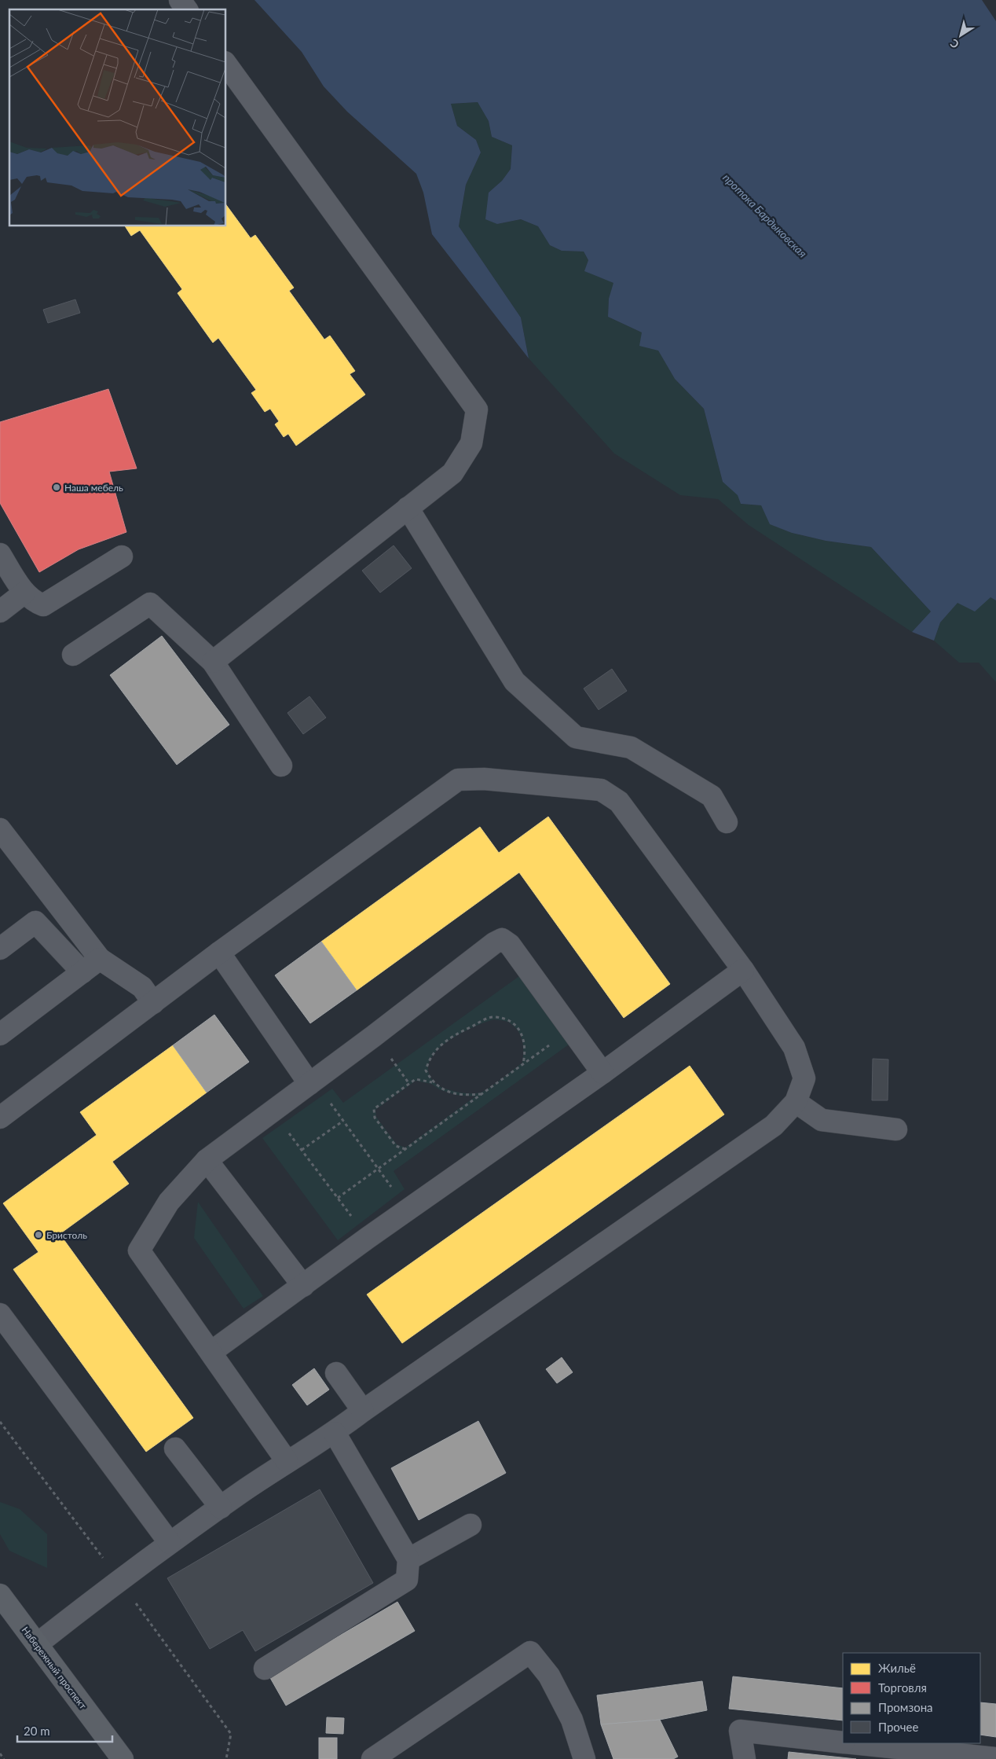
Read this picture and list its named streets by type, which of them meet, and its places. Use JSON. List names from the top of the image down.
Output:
{
  "streets": {
    "main road": ["Набережный проспект"]
  },
  "water": ["протока Бардыковская"],
  "places": ["Наша мебель", "Бристоль"],
  "legend": [
    "Жильё",
    "Торговля",
    "Промзона",
    "Прочее"
  ],
  "scale_bar": "20 m",
  "north": "bottom left"
}
